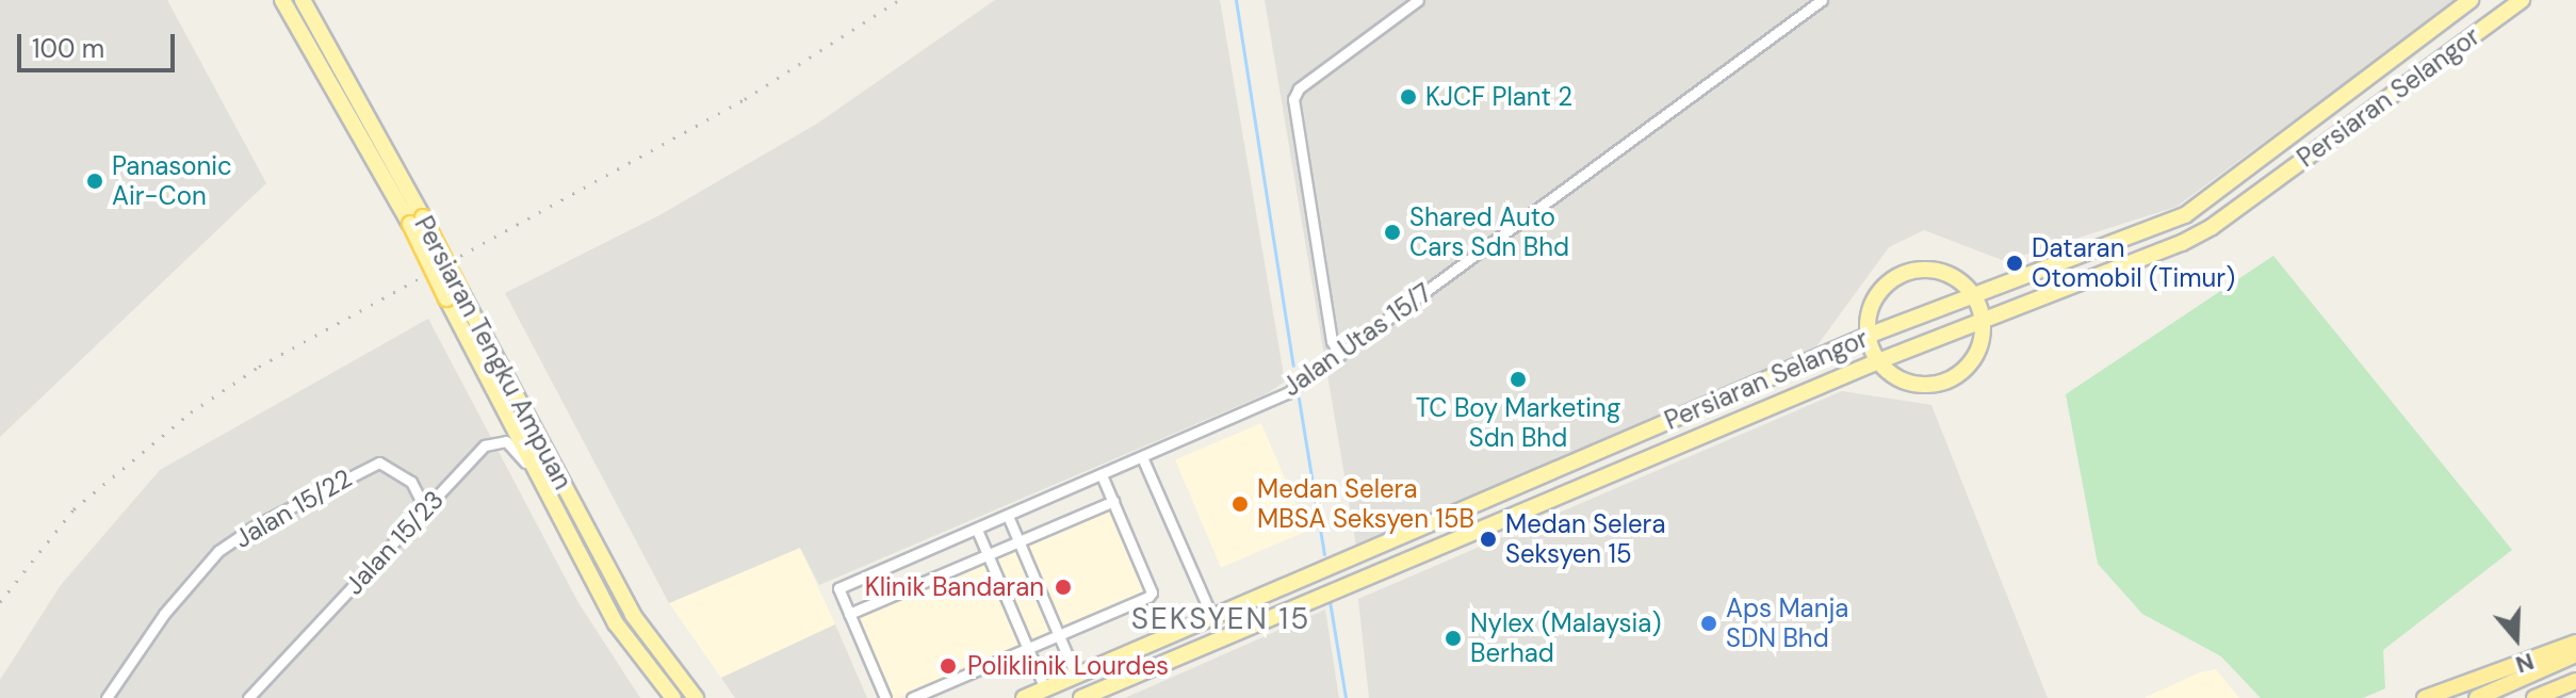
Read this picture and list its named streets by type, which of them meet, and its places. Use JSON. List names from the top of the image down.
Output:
{
  "streets": {
    "main road": ["Persiaran Selangor", "Persiaran Tengku Ampuan"],
    "street": ["Jalan Utas 15/7", "Jalan 15/22", "Jalan 15/23"]
  },
  "crossings": [
    ["Persiaran Tengku Ampuan", "Jalan 15/23"],
    ["Jalan 15/22", "Jalan 15/23"]
  ],
  "districts": ["SEKSYEN 15"],
  "places": [
    "KJCF Plant 2",
    "Panasonic Air-Con",
    "Shared Auto Cars Sdn Bhd",
    "Dataran Otomobil (Timur)",
    "TC Boy Marketing Sdn Bhd",
    "Medan Selera MBSA Seksyen 15B",
    "Medan Selera Seksyen 15",
    "Klinik Bandaran",
    "Aps Manja SDN Bhd",
    "Nylex (Malaysia) Berhad",
    "Poliklinik Lourdes"
  ],
  "scale_bar": "100 m",
  "north": "bottom"
}
